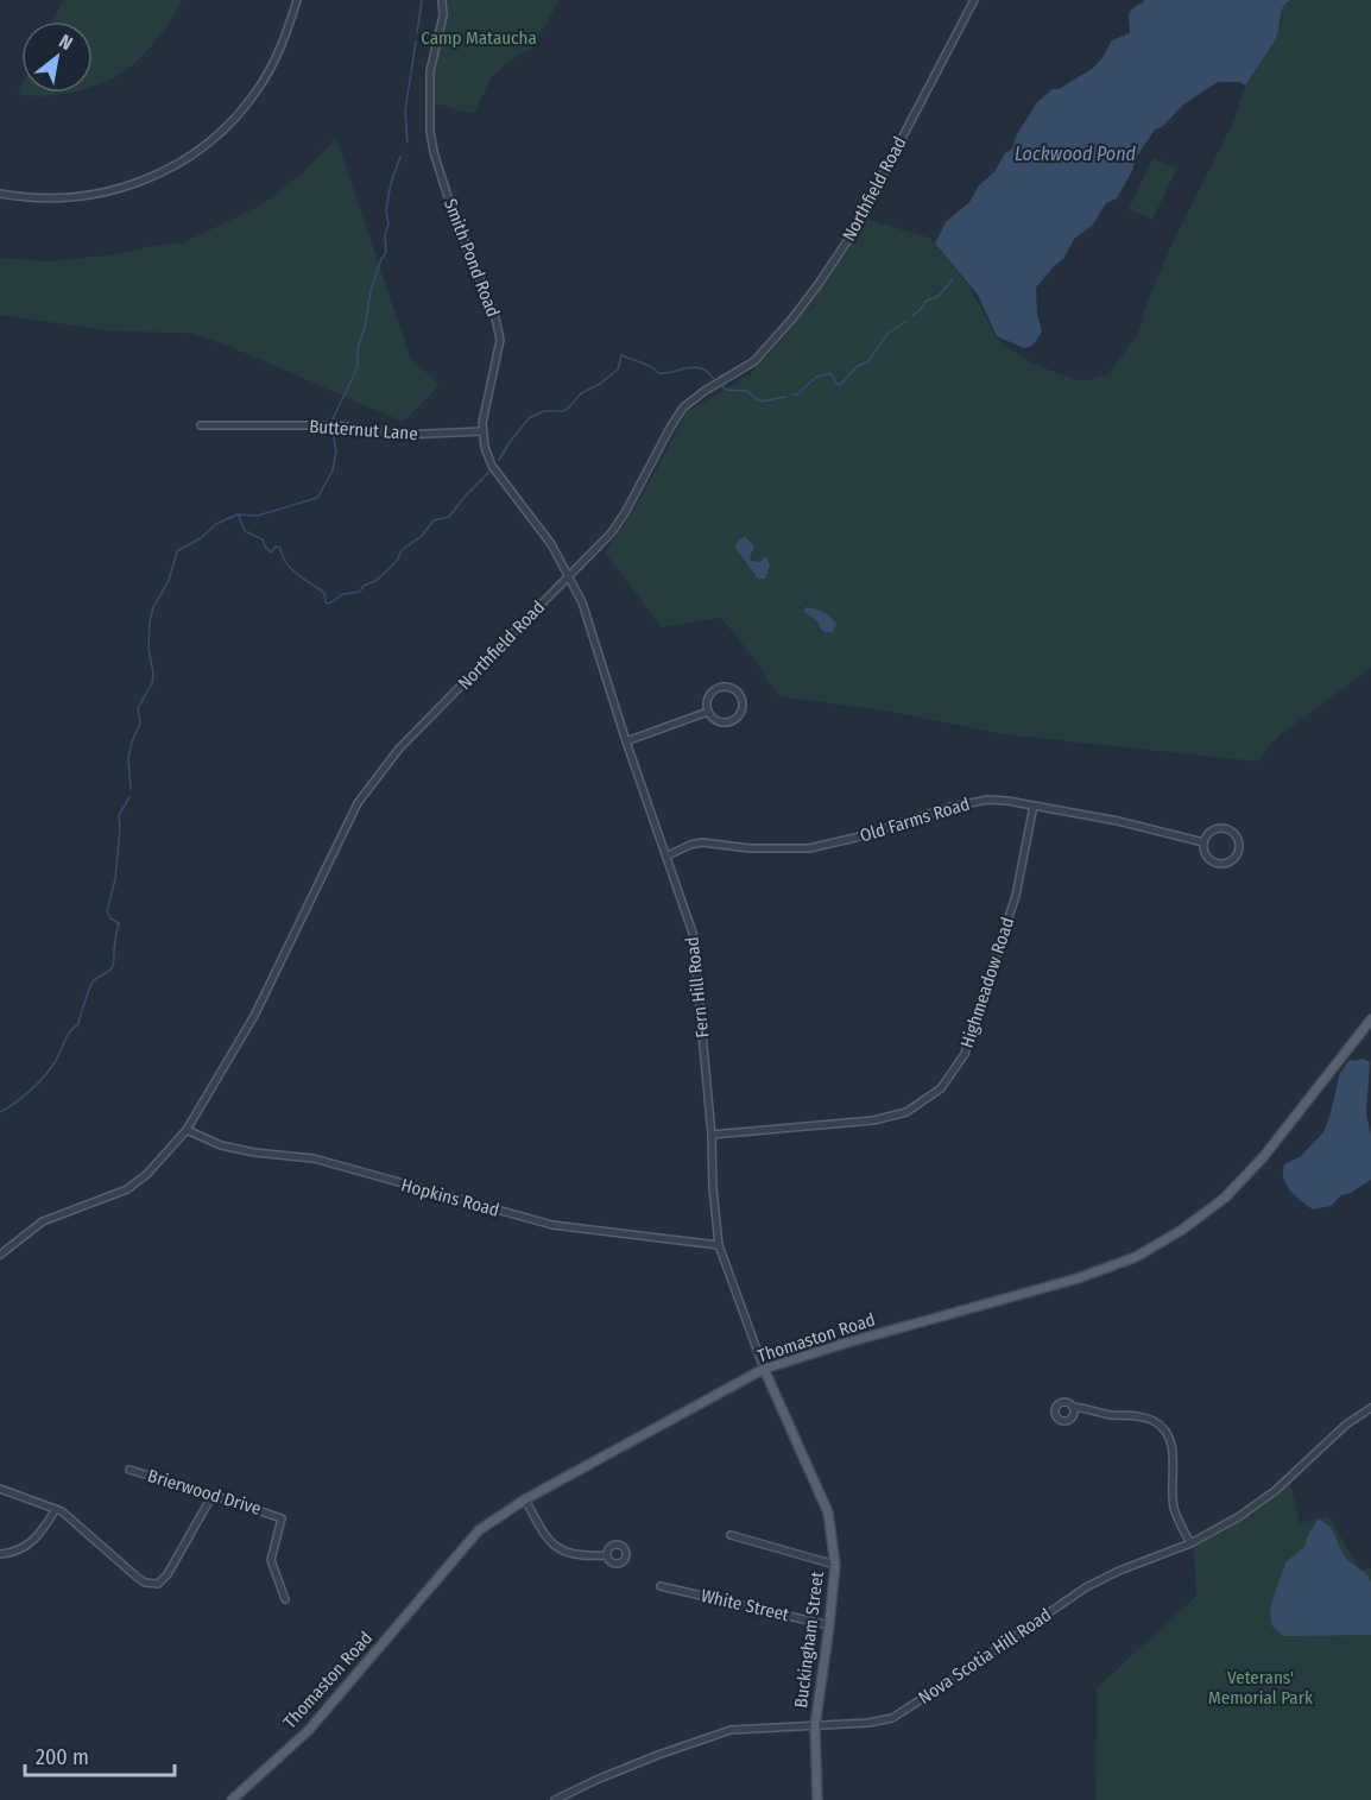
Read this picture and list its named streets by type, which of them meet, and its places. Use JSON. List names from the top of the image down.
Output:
{
  "streets": {
    "main road": ["Thomaston Road", "Buckingham Street"],
    "street": [
      "Northfield Road",
      "Smith Pond Road",
      "Butternut Lane",
      "Old Farms Road",
      "Highmeadow Road",
      "Fern Hill Road",
      "Hopkins Road",
      "Brierwood Drive",
      "White Street",
      "Nova Scotia Hill Road"
    ]
  },
  "crossings": [
    ["Northfield Road", "Smith Pond Road"],
    ["Northfield Road", "Fern Hill Road"],
    ["Northfield Road", "Hopkins Road"],
    ["Smith Pond Road", "Butternut Lane"],
    ["Smith Pond Road", "Fern Hill Road"],
    ["Old Farms Road", "Highmeadow Road"],
    ["Old Farms Road", "Fern Hill Road"],
    ["Highmeadow Road", "Fern Hill Road"],
    ["Fern Hill Road", "Hopkins Road"],
    ["Fern Hill Road", "Thomaston Road"],
    ["Fern Hill Road", "Buckingham Street"],
    ["Thomaston Road", "Buckingham Street"],
    ["White Street", "Buckingham Street"],
    ["Buckingham Street", "Nova Scotia Hill Road"]
  ],
  "water": ["Lockwood Pond"],
  "parks": ["Camp Mataucha", "Veterans' Memorial Park"],
  "scale_bar": "200 m",
  "north": "top right"
}
